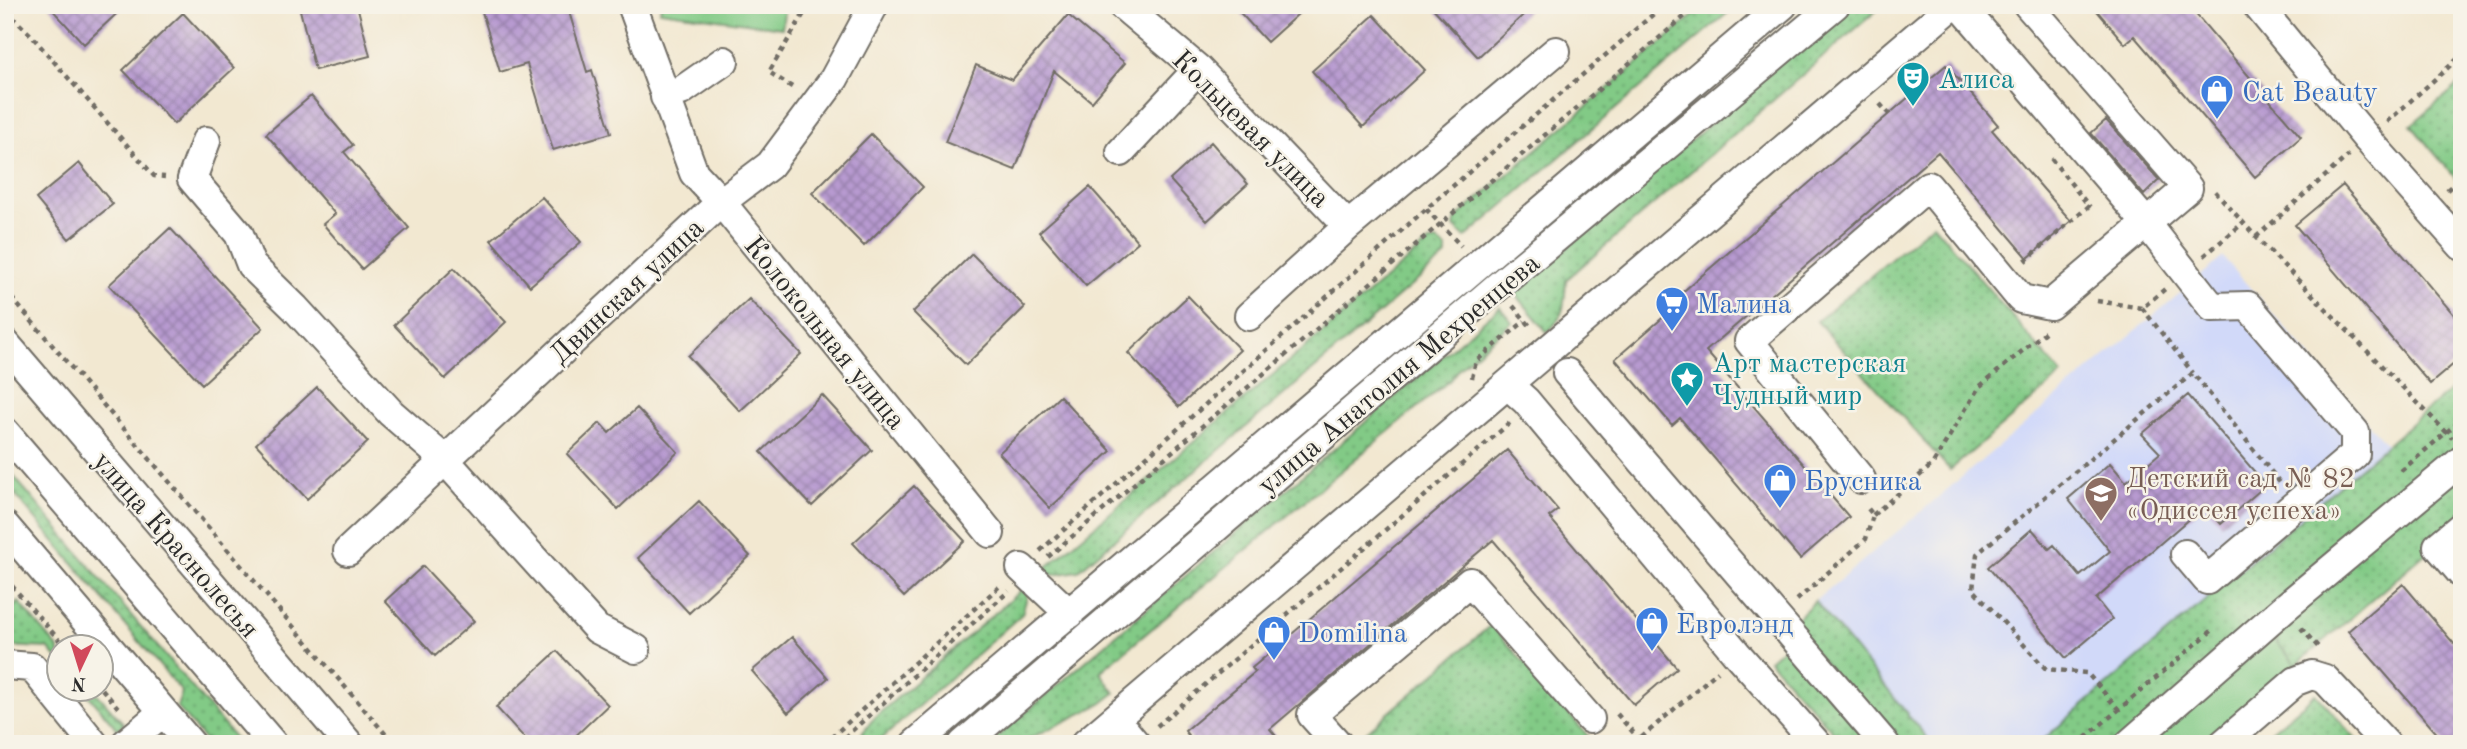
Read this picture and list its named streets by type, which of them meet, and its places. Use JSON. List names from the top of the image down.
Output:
{
  "streets": {
    "street": [
      "Кольцевая улица",
      "Двинская улица",
      "Колокольная улица",
      "улица Анатолия Мехренцева",
      "улица Краснолесья"
    ]
  },
  "crossings": [
    ["Двинская улица", "Колокольная улица"]
  ],
  "places": {
    "theatre": ["Алиса"],
    "shop": [
      "Cat Beauty",
      "Брусника",
      "Евролэнд",
      "Domilina"
    ],
    "supermarket": ["Малина"],
    "place": ["Арт мастерская Чудный мир"],
    "school or university": ["Детский сад № 82 «Одиссея успеха»"]
  },
  "north": "bottom"
}
